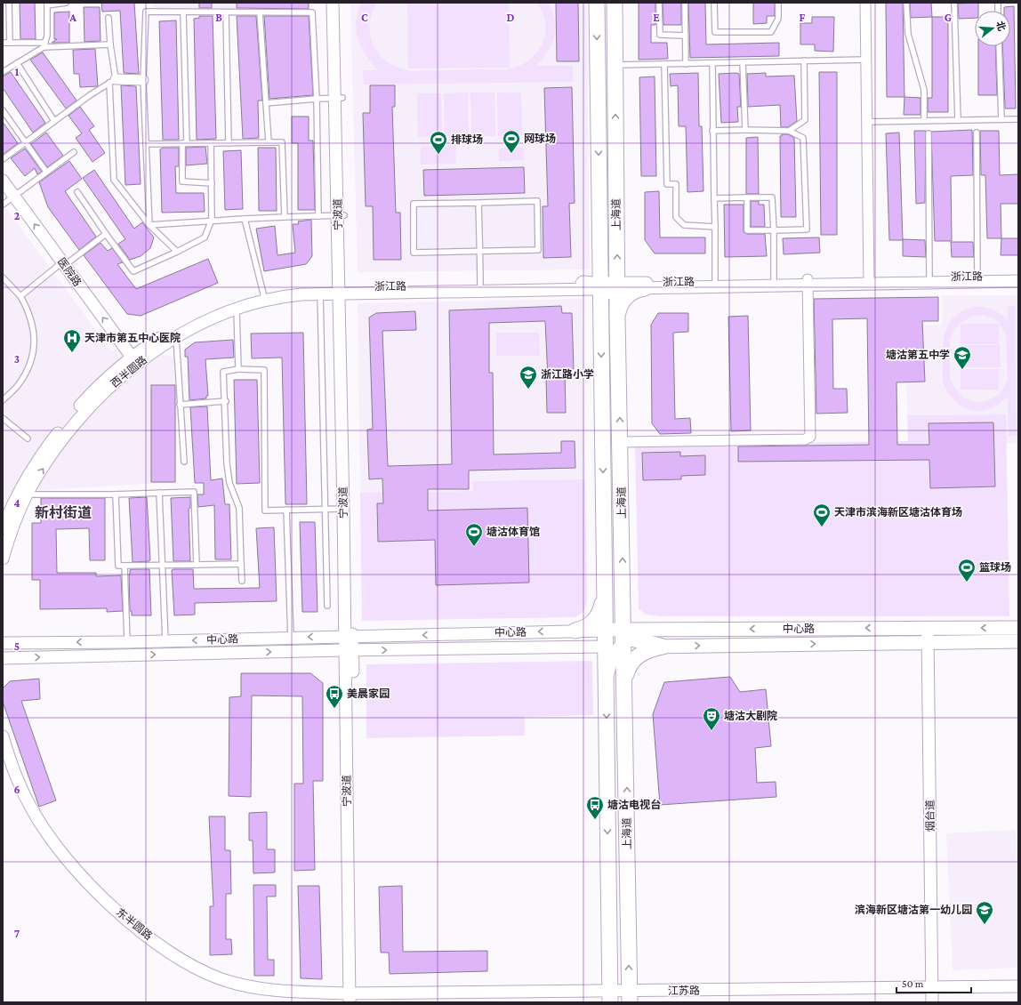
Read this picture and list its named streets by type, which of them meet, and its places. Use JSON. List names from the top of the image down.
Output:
{
  "streets": {
    "main road": ["上海道", "中心路"],
    "street": [
      "宁波道",
      "医院路",
      "浙江路",
      "西半圆路",
      "烟台道",
      "东半圆路",
      "江苏路"
    ]
  },
  "crossings": [
    ["宁波道", "浙江路"],
    ["宁波道", "西半圆路"],
    ["宁波道", "中心路"],
    ["宁波道", "东半圆路"],
    ["宁波道", "江苏路"],
    ["上海道", "浙江路"],
    ["上海道", "中心路"],
    ["上海道", "江苏路"],
    ["医院路", "西半圆路"],
    ["浙江路", "西半圆路"],
    ["中心路", "烟台道"],
    ["烟台道", "江苏路"],
    ["东半圆路", "江苏路"]
  ],
  "one_way": ["医院路"],
  "districts": ["新村街道"],
  "places": {
    "sports": [
      "网球场",
      "排球场",
      "天津市滨海新区塘沽体育场",
      "塘沽体育馆",
      "篮球场"
    ],
    "hospital": ["天津市第五中心医院"],
    "school or university": ["塘沽第五中学", "浙江路小学", "滨海新区塘沽第一幼儿园"],
    "bus stop": ["美晨家园", "塘沽电视台"],
    "theatre": ["塘沽大剧院"]
  },
  "scale_bar": "50 m",
  "north": "right",
  "grid": {
    "columns": [
      "A",
      "B",
      "C",
      "D",
      "E",
      "F",
      "G"
    ],
    "rows": [
      "1",
      "2",
      "3",
      "4",
      "5",
      "6",
      "7"
    ]
  }
}
